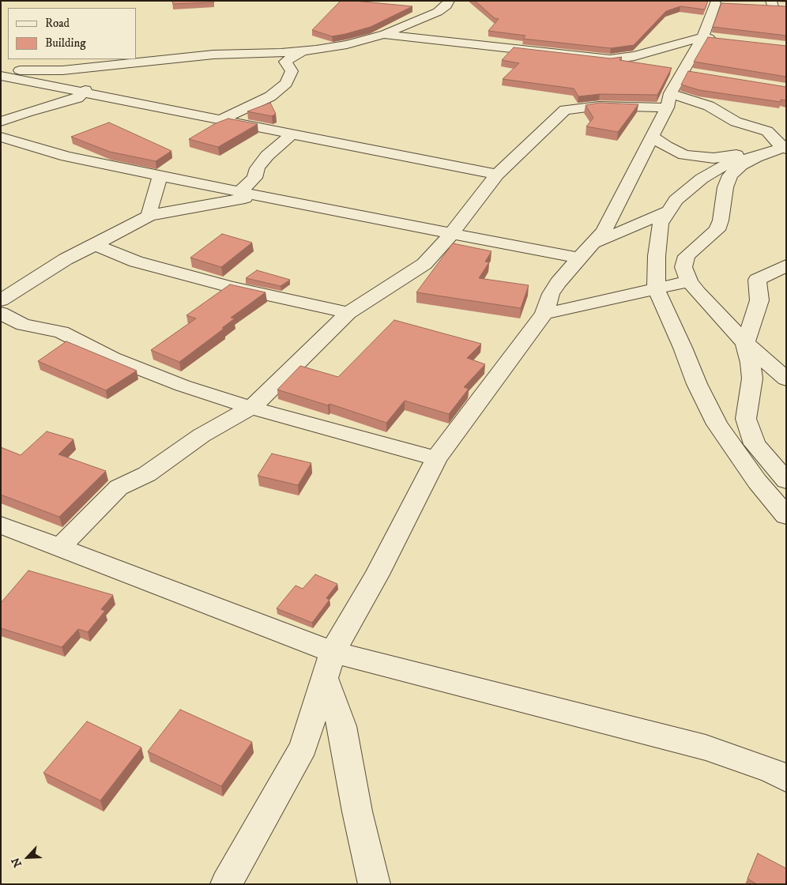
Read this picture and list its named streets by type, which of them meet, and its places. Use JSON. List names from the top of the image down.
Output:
{
  "legend": ["Road", "Building"],
  "north": "bottom left"
}
